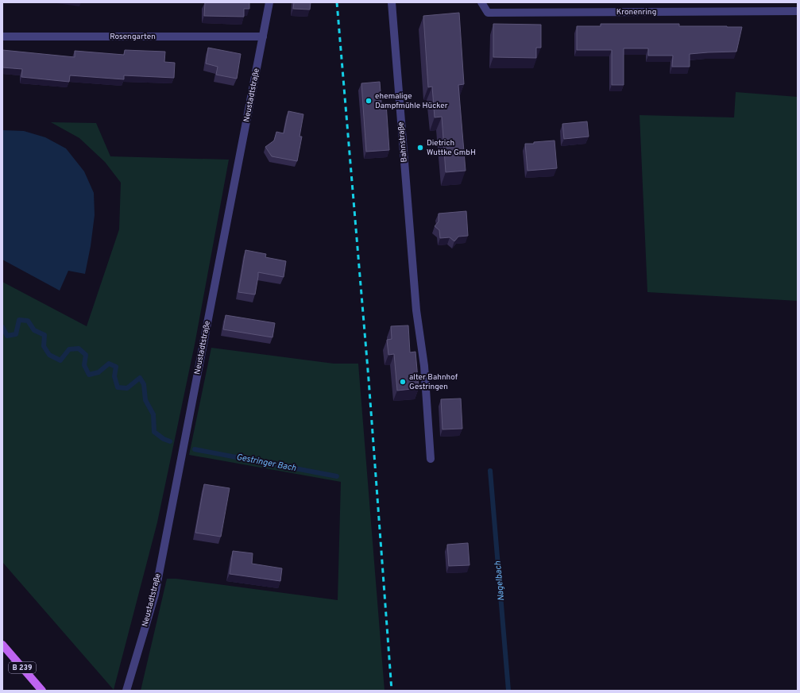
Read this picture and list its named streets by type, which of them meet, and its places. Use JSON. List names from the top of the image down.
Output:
{
  "streets": {
    "main road": ["B 239"],
    "street": [
      "Kronenring",
      "Rosengarten",
      "Neustadtstraße",
      "Bahnstraße"
    ]
  },
  "crossings": [
    ["Rosengarten", "Neustadtstraße"]
  ],
  "water": ["Gestringer Bach", "Nagelbach"],
  "places": ["ehemalige Dampfmühle Hücker", "Dietrich Wuttke GmbH", "alter Bahnhof Gestringen"]
}
